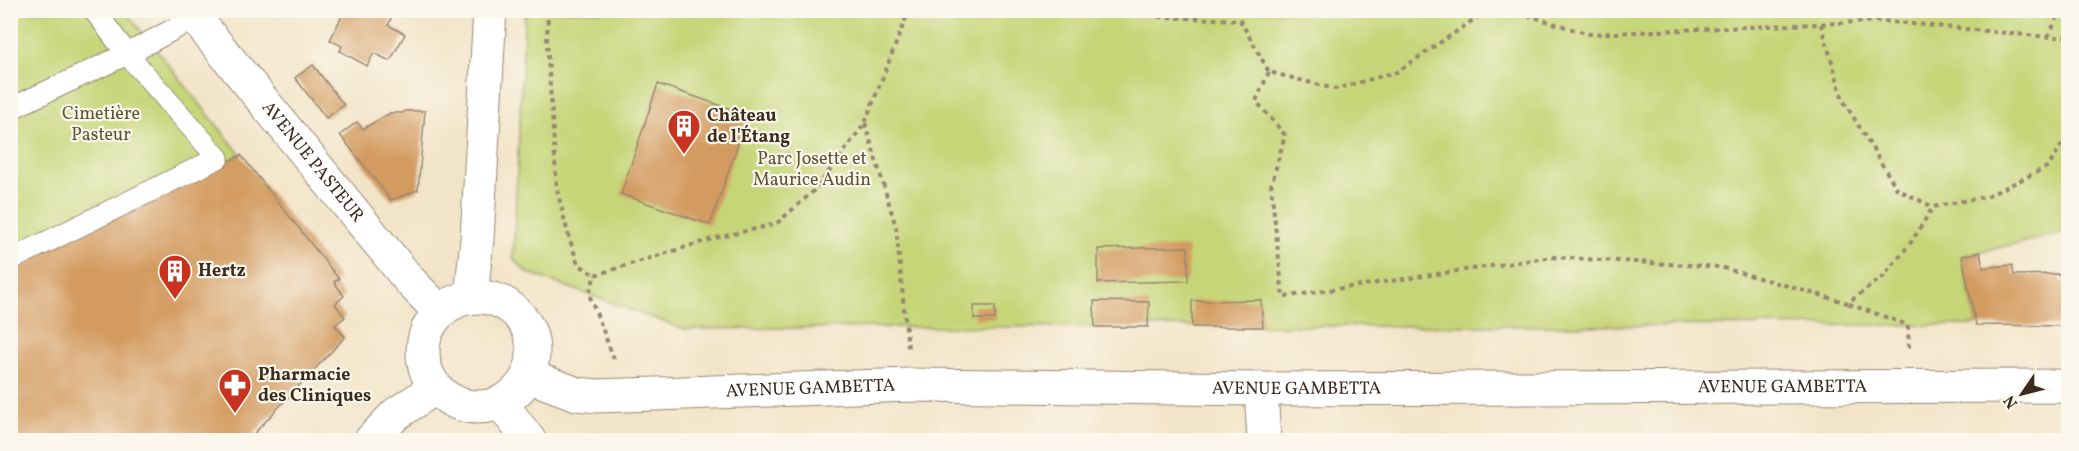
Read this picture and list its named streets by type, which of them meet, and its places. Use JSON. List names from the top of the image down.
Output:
{
  "streets": {
    "main road": ["AVENUE PASTEUR", "AVENUE GAMBETTA"]
  },
  "crossings": [
    ["AVENUE PASTEUR", "AVENUE GAMBETTA"]
  ],
  "parks": ["Cimetière Pasteur", "Parc Josette et Maurice Audin"],
  "places": {
    "building": ["Château de l'Étang", "Hertz"],
    "pharmacy": ["Pharmacie des Cliniques"]
  },
  "north": "bottom left"
}
